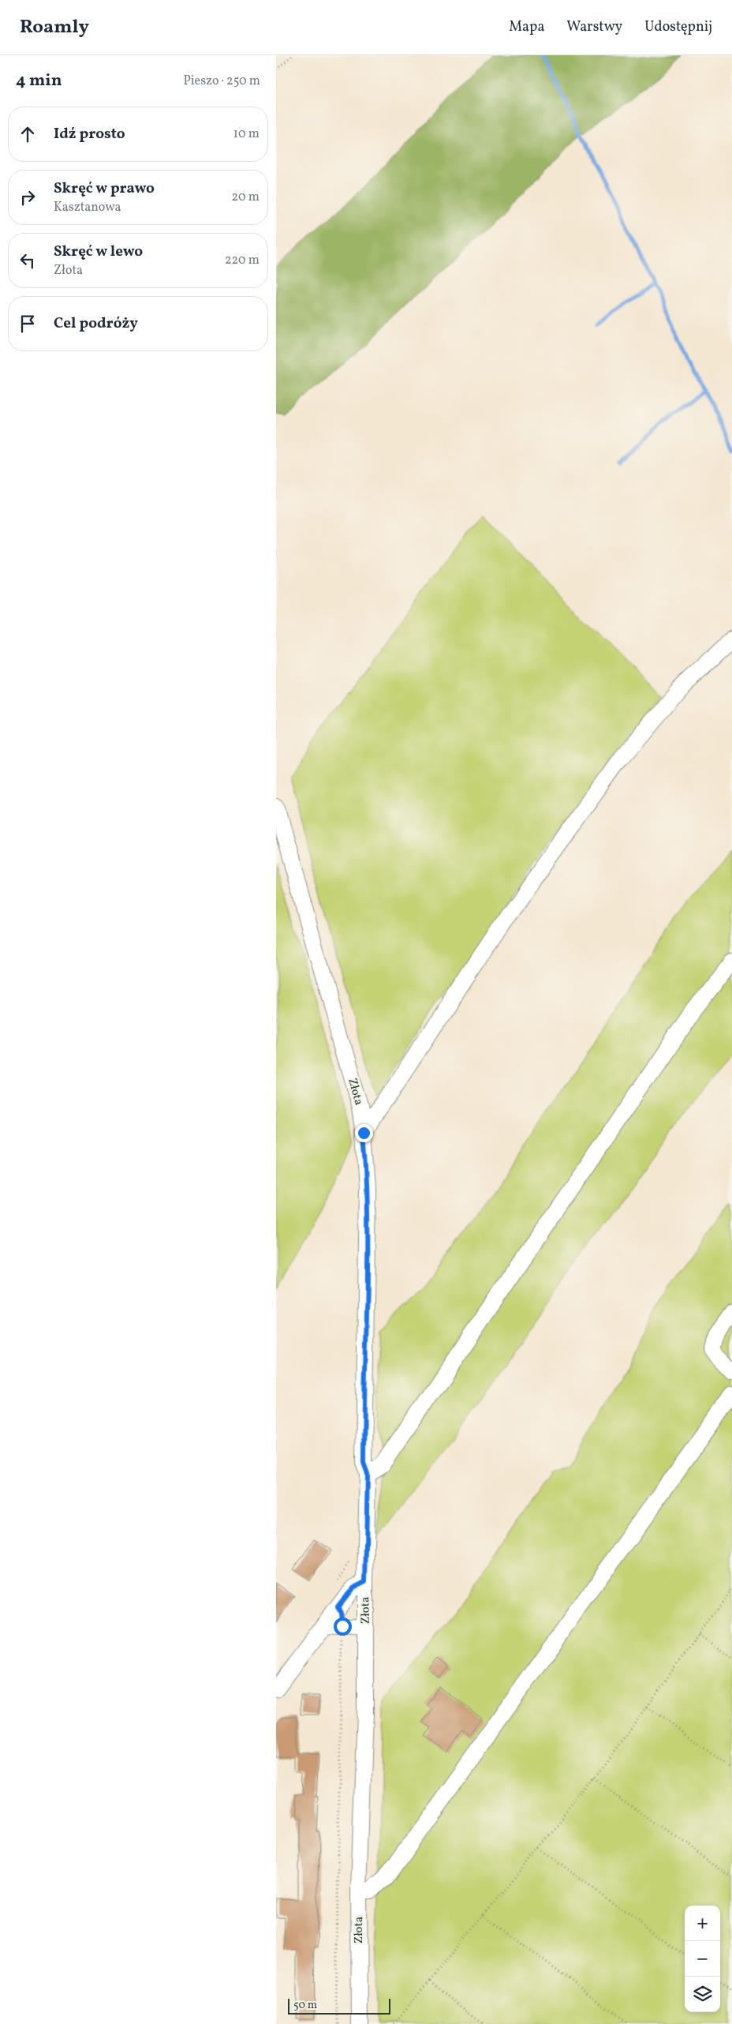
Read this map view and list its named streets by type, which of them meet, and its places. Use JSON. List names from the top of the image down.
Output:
{
  "streets": {
    "street": ["Złota"]
  },
  "scale_bar": "50 m",
  "page": {
    "header": "Roamly",
    "nav": ["Mapa", "Warstwy", "Udostępnij"],
    "heading": ["4 min", "Pieszo · 250 m"],
    "list": [
      ["Idź prosto", "10 m"],
      ["Skręć w prawo", "Kasztanowa", "20 m"],
      ["Skręć w lewo", "Złota", "220 m"],
      "Cel podróży"
    ],
    "map_buttons": ["+", "−"],
    "scale": "50 m"
  }
}
